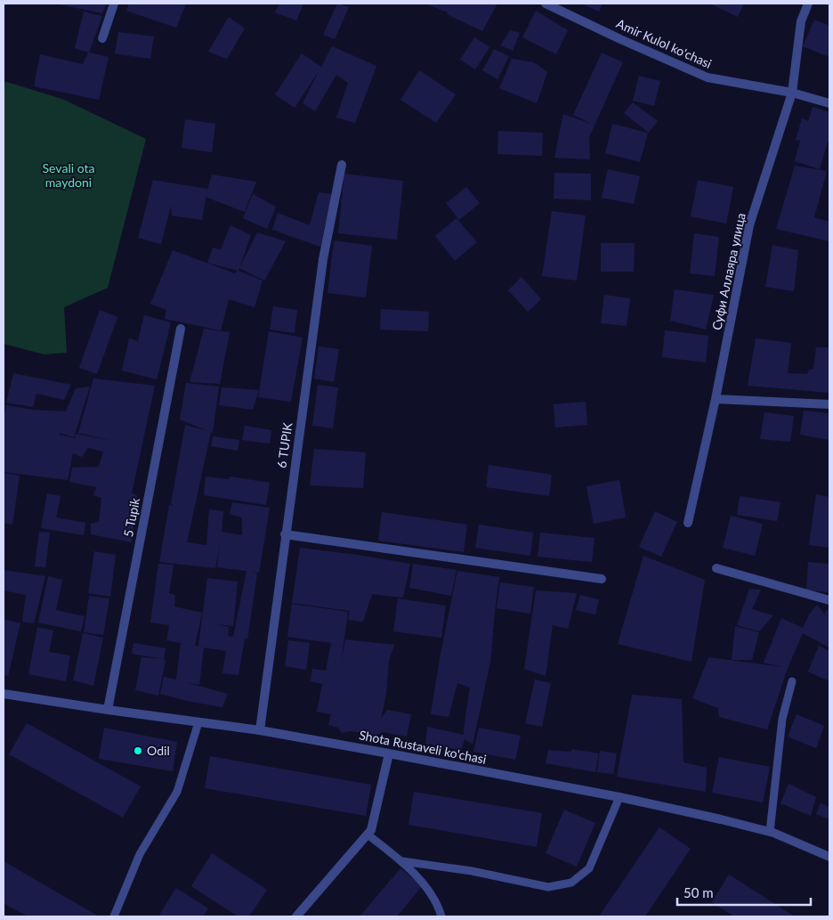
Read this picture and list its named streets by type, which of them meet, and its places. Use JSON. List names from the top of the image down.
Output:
{
  "streets": {
    "street": [
      "Amir Kulol ko'chasi",
      "Суфи Аллаяра улица",
      "6 TUPIK",
      "5 Tupik",
      "Shota Rustaveli ko'chasi"
    ]
  },
  "crossings": [
    ["Amir Kulol ko'chasi", "Суфи Аллаяра улица"],
    ["6 TUPIK", "Shota Rustaveli ko'chasi"],
    ["5 Tupik", "Shota Rustaveli ko'chasi"]
  ],
  "parks": ["Sevali ota maydoni"],
  "places": ["Оdil"],
  "scale_bar": "50 m"
}
